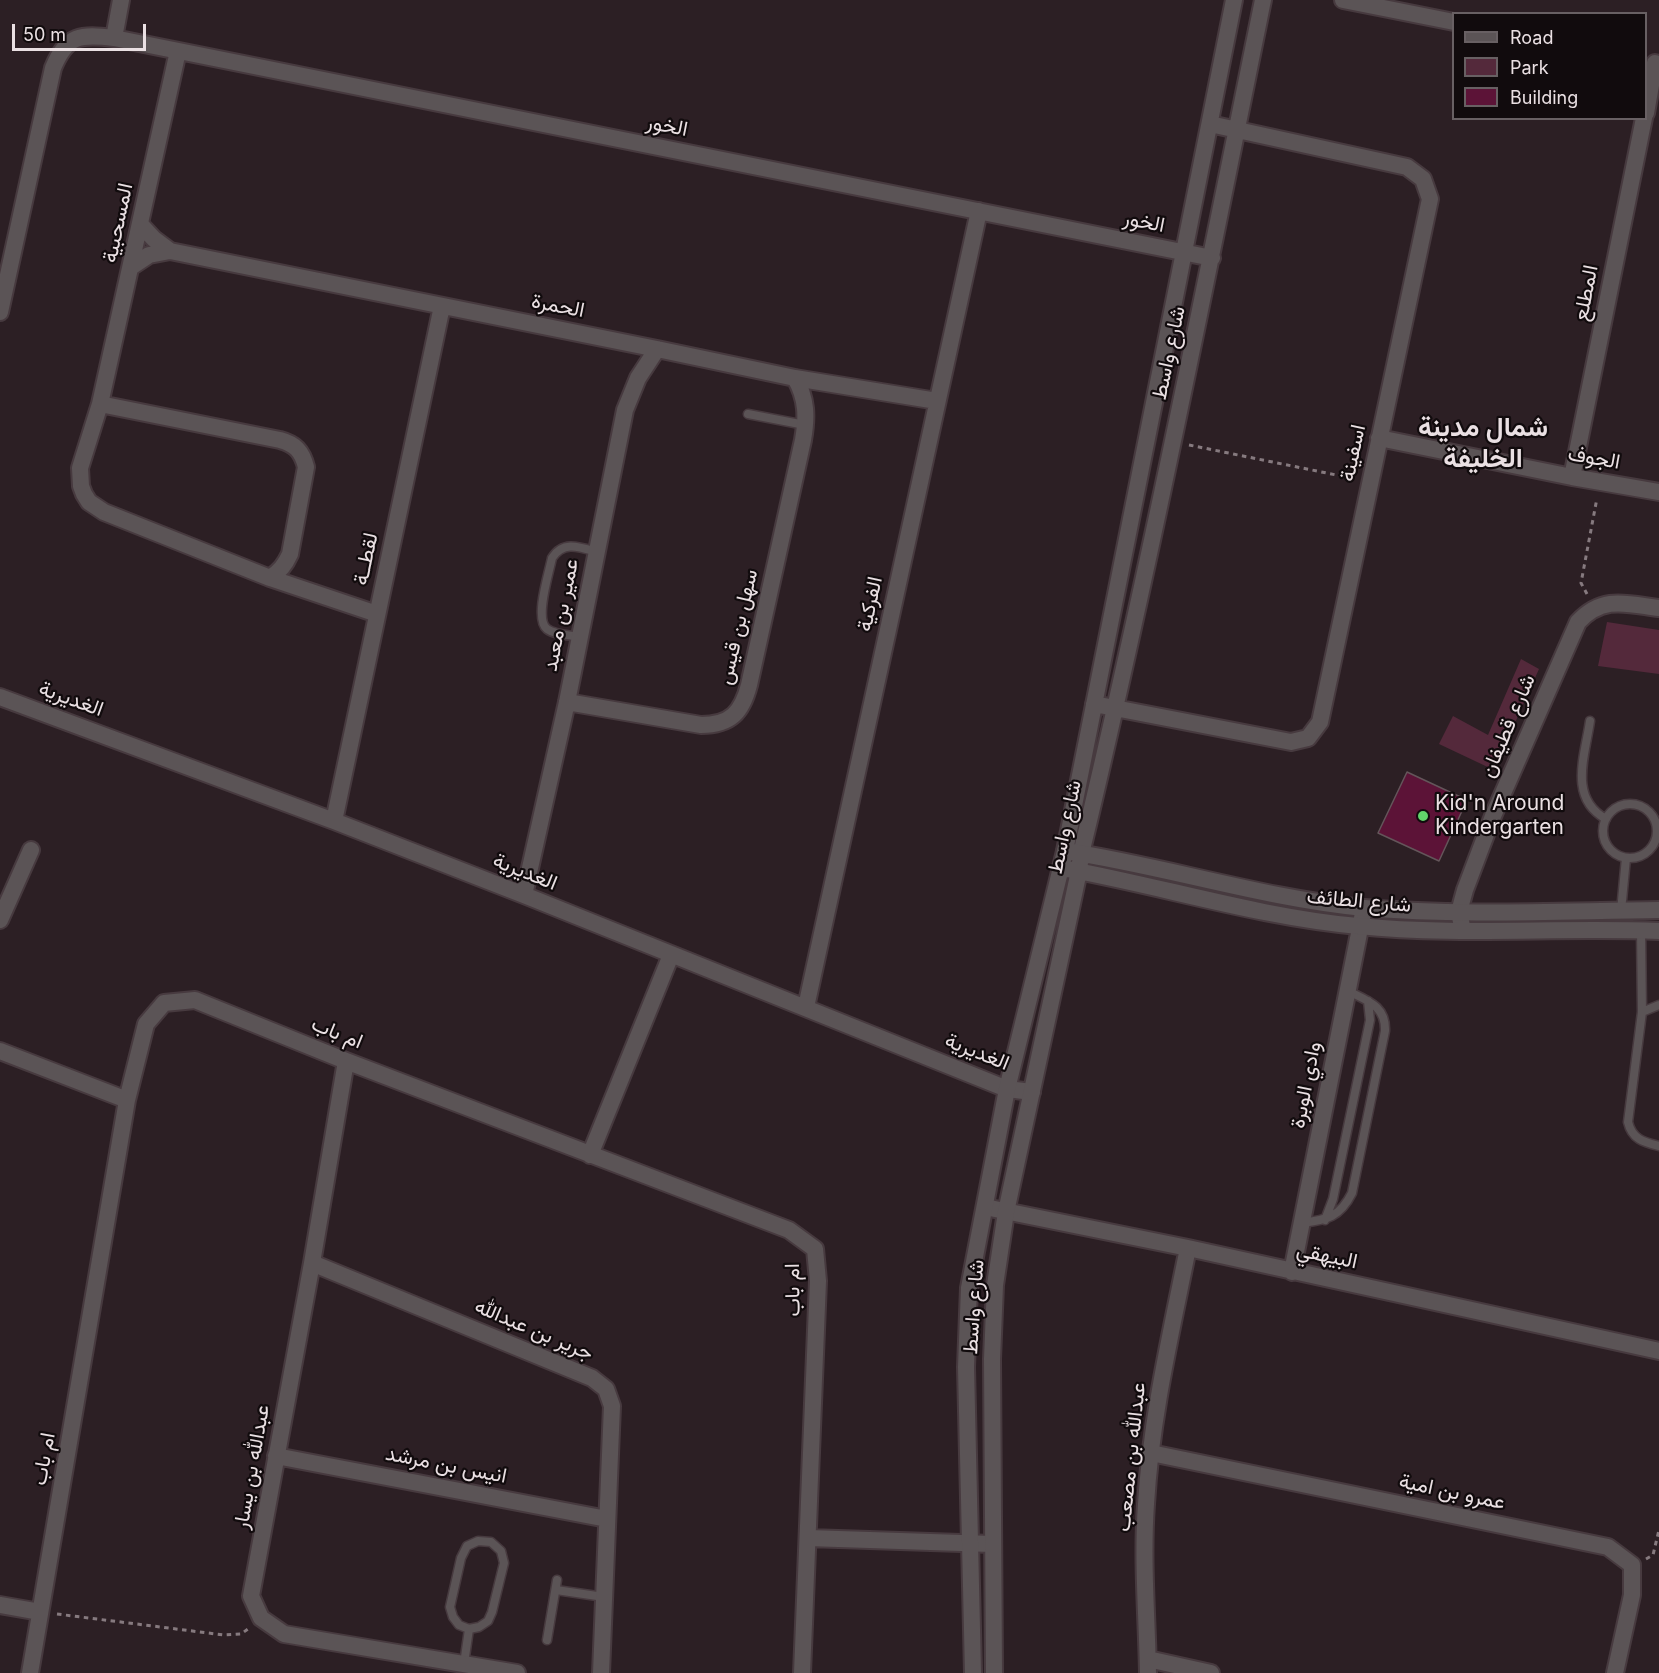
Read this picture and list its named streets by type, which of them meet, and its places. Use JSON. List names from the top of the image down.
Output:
{
  "streets": {
    "street": [
      "الخور",
      "المسحبية",
      "المطلع",
      "الحمرة",
      "شارع واسط",
      "اسفينة",
      "الجوف",
      "لقطــة",
      "الفركية",
      "عمير بن معبد",
      "سهل بن قيس",
      "الغديرية",
      "شارع قطيفان",
      "شارع الطائف",
      "ام باب",
      "وادي الوبرة",
      "البيهقي",
      "جرير بن عبدالله",
      "عبدالله بن مصعب",
      "انيس بن مرشد",
      "عبدالله بن يسار",
      "عمرو بن امية"
    ]
  },
  "crossings": [
    ["الخور", "المسحبية"],
    ["الخور", "شارع واسط"],
    ["الخور", "الفركية"],
    ["المسحبية", "الحمرة"],
    ["المسحبية", "لقطــة"],
    ["المطلع", "الجوف"],
    ["الحمرة", "لقطــة"],
    ["الحمرة", "الفركية"],
    ["الحمرة", "عمير بن معبد"],
    ["الحمرة", "سهل بن قيس"],
    ["شارع واسط", "اسفينة"],
    ["شارع واسط", "الغديرية"],
    ["شارع واسط", "شارع الطائف"],
    ["شارع واسط", "البيهقي"],
    ["اسفينة", "الجوف"],
    ["لقطــة", "الغديرية"],
    ["الفركية", "الغديرية"],
    ["عمير بن معبد", "سهل بن قيس"],
    ["عمير بن معبد", "الغديرية"],
    ["شارع قطيفان", "شارع الطائف"],
    ["شارع الطائف", "وادي الوبرة"],
    ["ام باب", "عبدالله بن يسار"],
    ["وادي الوبرة", "البيهقي"],
    ["البيهقي", "عبدالله بن مصعب"],
    ["جرير بن عبدالله", "انيس بن مرشد"],
    ["جرير بن عبدالله", "عبدالله بن يسار"],
    ["عبدالله بن مصعب", "عمرو بن امية"],
    ["انيس بن مرشد", "عبدالله بن يسار"]
  ],
  "districts": ["شمال مدينة الخليفة"],
  "places": ["Kid'n Around Kindergarten"],
  "legend": ["Road", "Park", "Building"],
  "scale_bar": "50 m"
}
